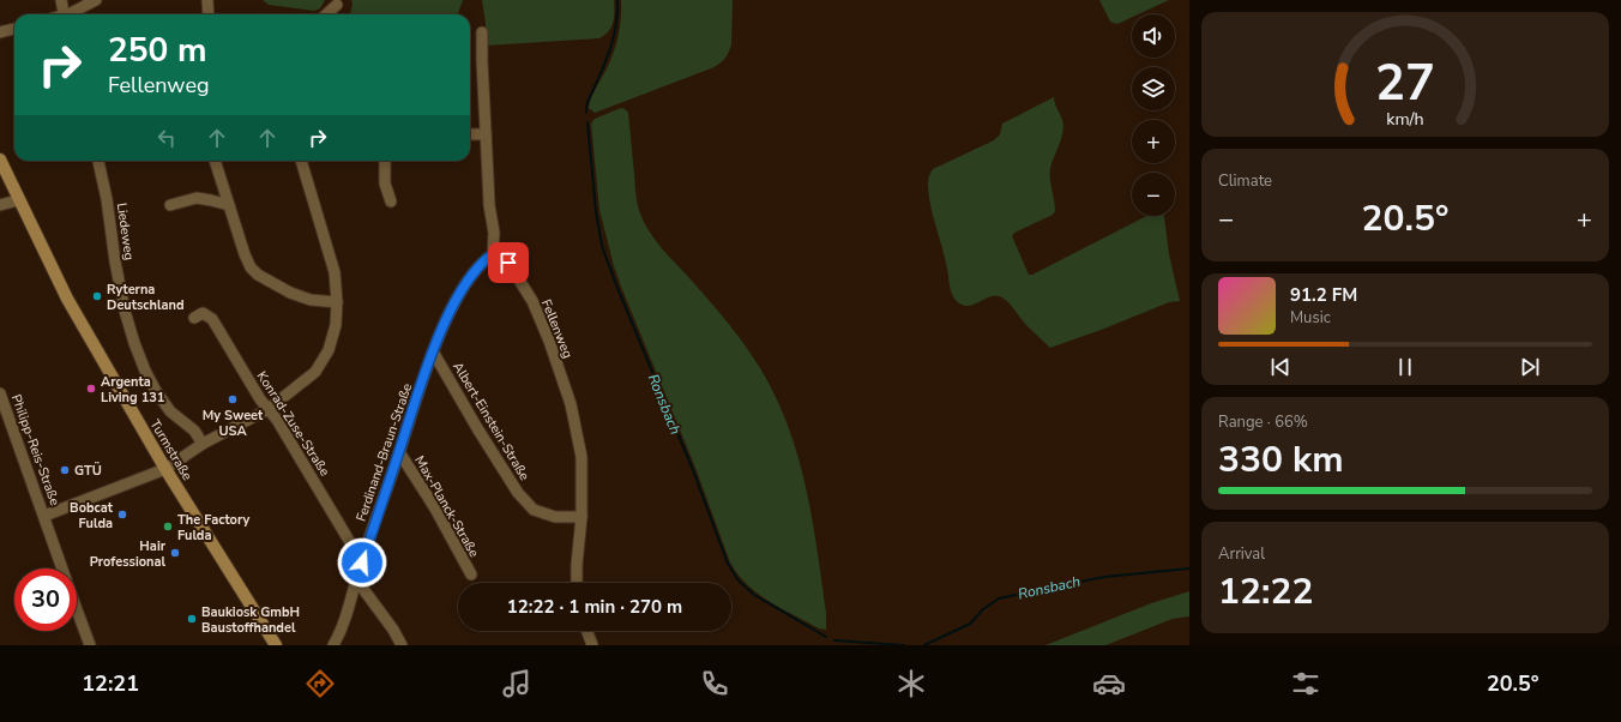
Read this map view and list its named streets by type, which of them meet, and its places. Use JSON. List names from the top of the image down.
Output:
{
  "streets": {
    "main road": ["Turmstraße"],
    "street": [
      "Liedeweg",
      "Fellenweg",
      "Albert-Einstein-Straße",
      "Konrad-Zuse-Straße",
      "Philipp-Reis-Straße",
      "Ferdinand-Braun-Straße",
      "Max-Planck-Straße"
    ]
  },
  "crossings": [
    ["Fellenweg", "Albert-Einstein-Straße"],
    ["Fellenweg", "Ferdinand-Braun-Straße"],
    ["Albert-Einstein-Straße", "Ferdinand-Braun-Straße"],
    ["Konrad-Zuse-Straße", "Ferdinand-Braun-Straße"],
    ["Philipp-Reis-Straße", "Turmstraße"],
    ["Ferdinand-Braun-Straße", "Max-Planck-Straße"]
  ],
  "water": ["Ronsbach"],
  "places": [
    "Ryterna Deutschland",
    "Argenta Living 131",
    "My Sweet USA",
    "GTÜ",
    "Bobcat Fulda",
    "The Factory Fulda",
    "Hair Professional",
    "Baukiosk GmbH Baustoffhandel"
  ],
  "page": {
    "map_buttons": ["+", "−"],
    "turn": ["250 m", "Fellenweg"],
    "tile": [
      "Climate",
      ["Range · 66%", "330 km"],
      ["Arrival", "12:22"]
    ],
    "heat": ["−", "20.5°", "+"],
    "song": ["91.2 FM", "Music"],
    "limit": "30",
    "trip": "12:22 · 1 min · 270 m",
    "tabs": ["12:21", "20.5°"],
    "gauge": ["27", "km/h"]
  }
}
